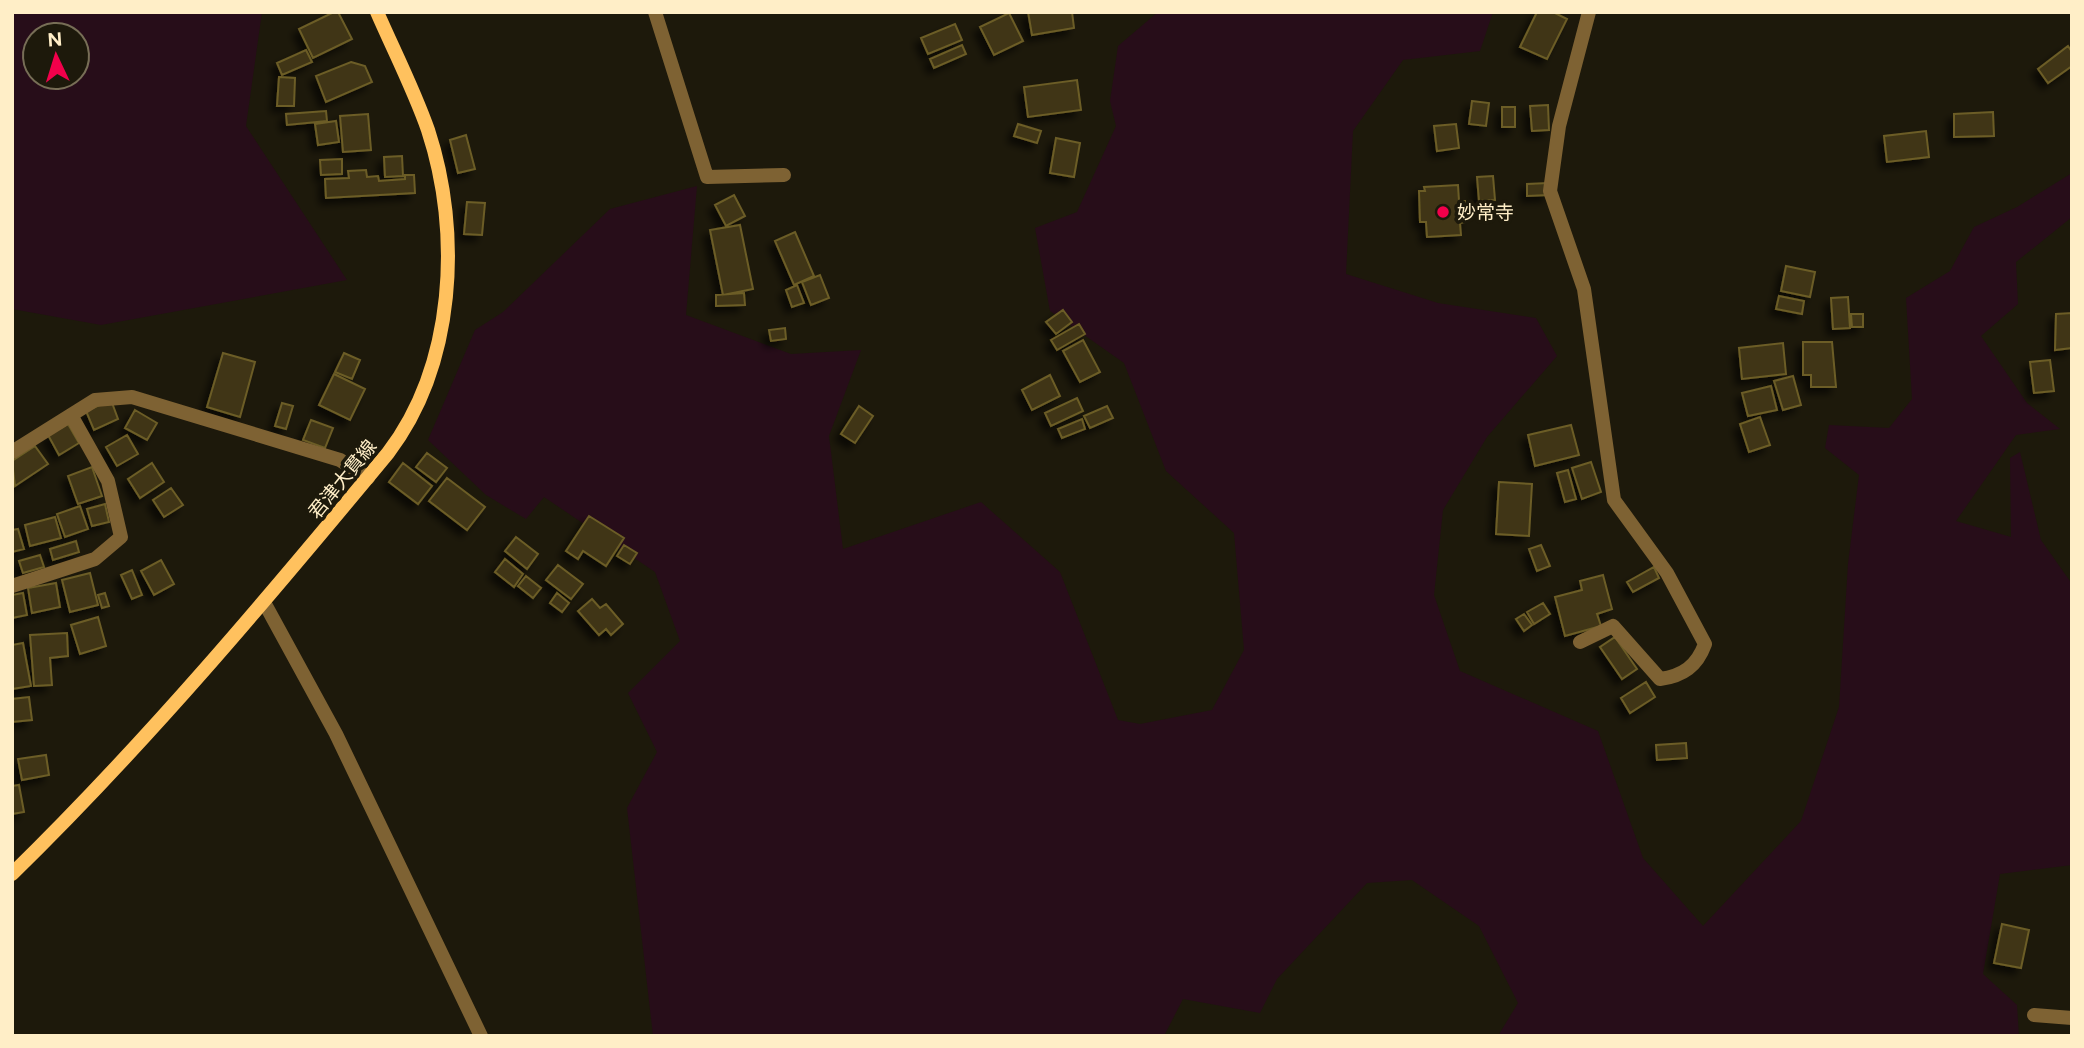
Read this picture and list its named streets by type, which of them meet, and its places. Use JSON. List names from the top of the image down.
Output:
{
  "streets": {
    "main road": ["君津大貫線"]
  },
  "places": ["妙常寺"],
  "north": "top"
}
